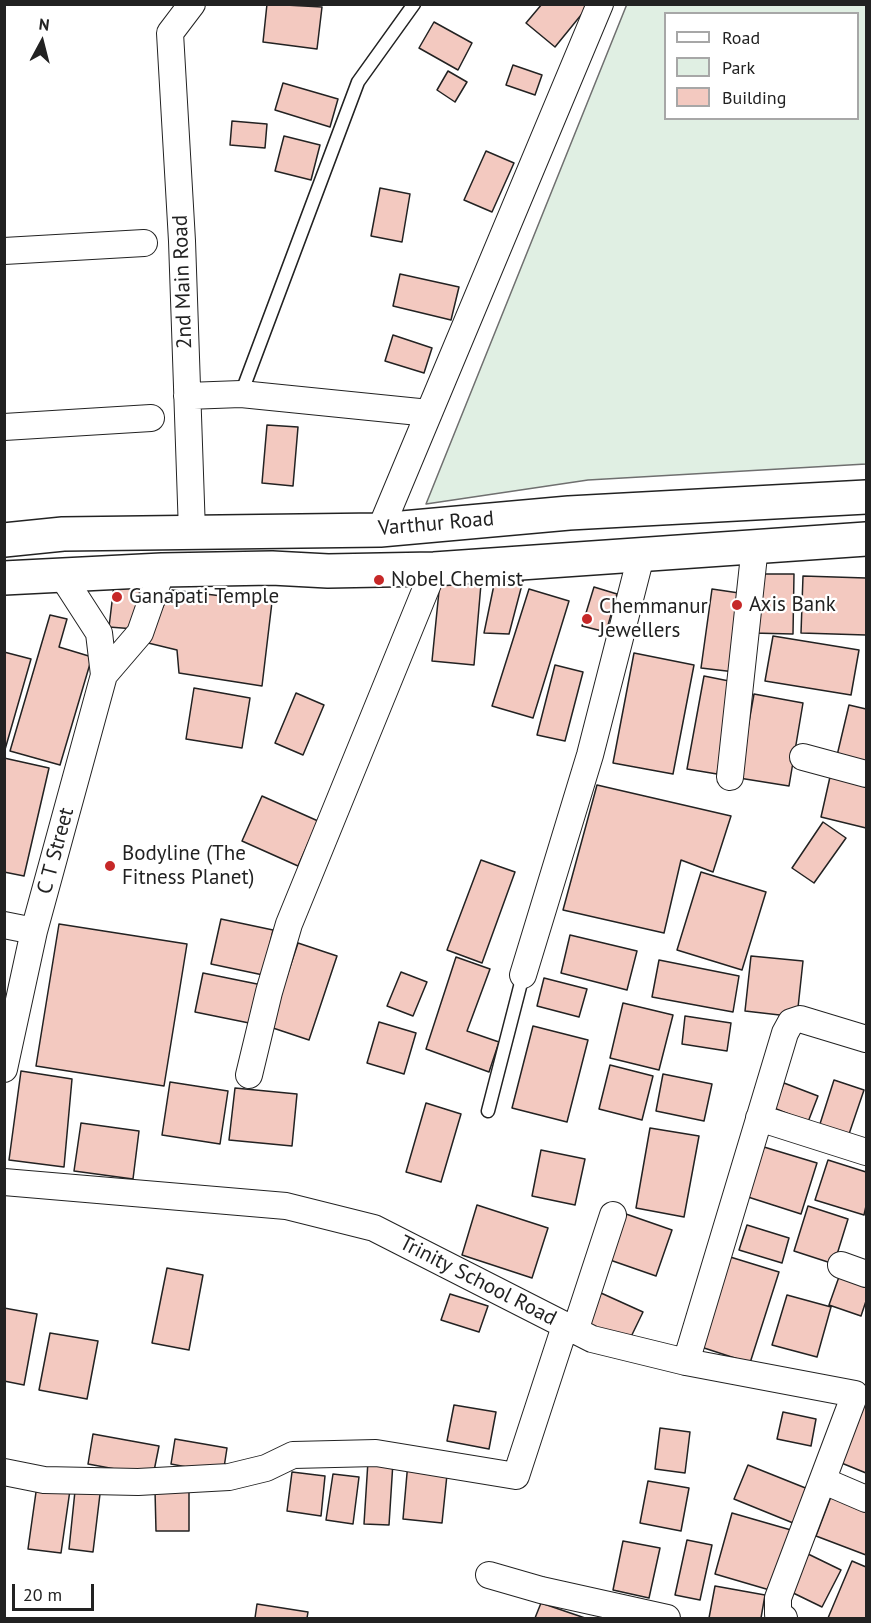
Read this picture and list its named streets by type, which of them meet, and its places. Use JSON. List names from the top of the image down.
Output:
{
  "streets": {
    "main road": ["Varthur Road"],
    "street": ["2nd Main Road", "C T Street", "Trinity School Road"]
  },
  "crossings": [
    ["2nd Main Road", "Varthur Road"],
    ["Varthur Road", "C T Street"]
  ],
  "places": [
    "Nobel Chemist",
    "Ganapati Temple",
    "Axis Bank",
    "Chemmanur Jewellers",
    "Bodyline (The Fitness Planet)"
  ],
  "legend": ["Road", "Park", "Building"],
  "scale_bar": "20 m",
  "north": "top"
}
